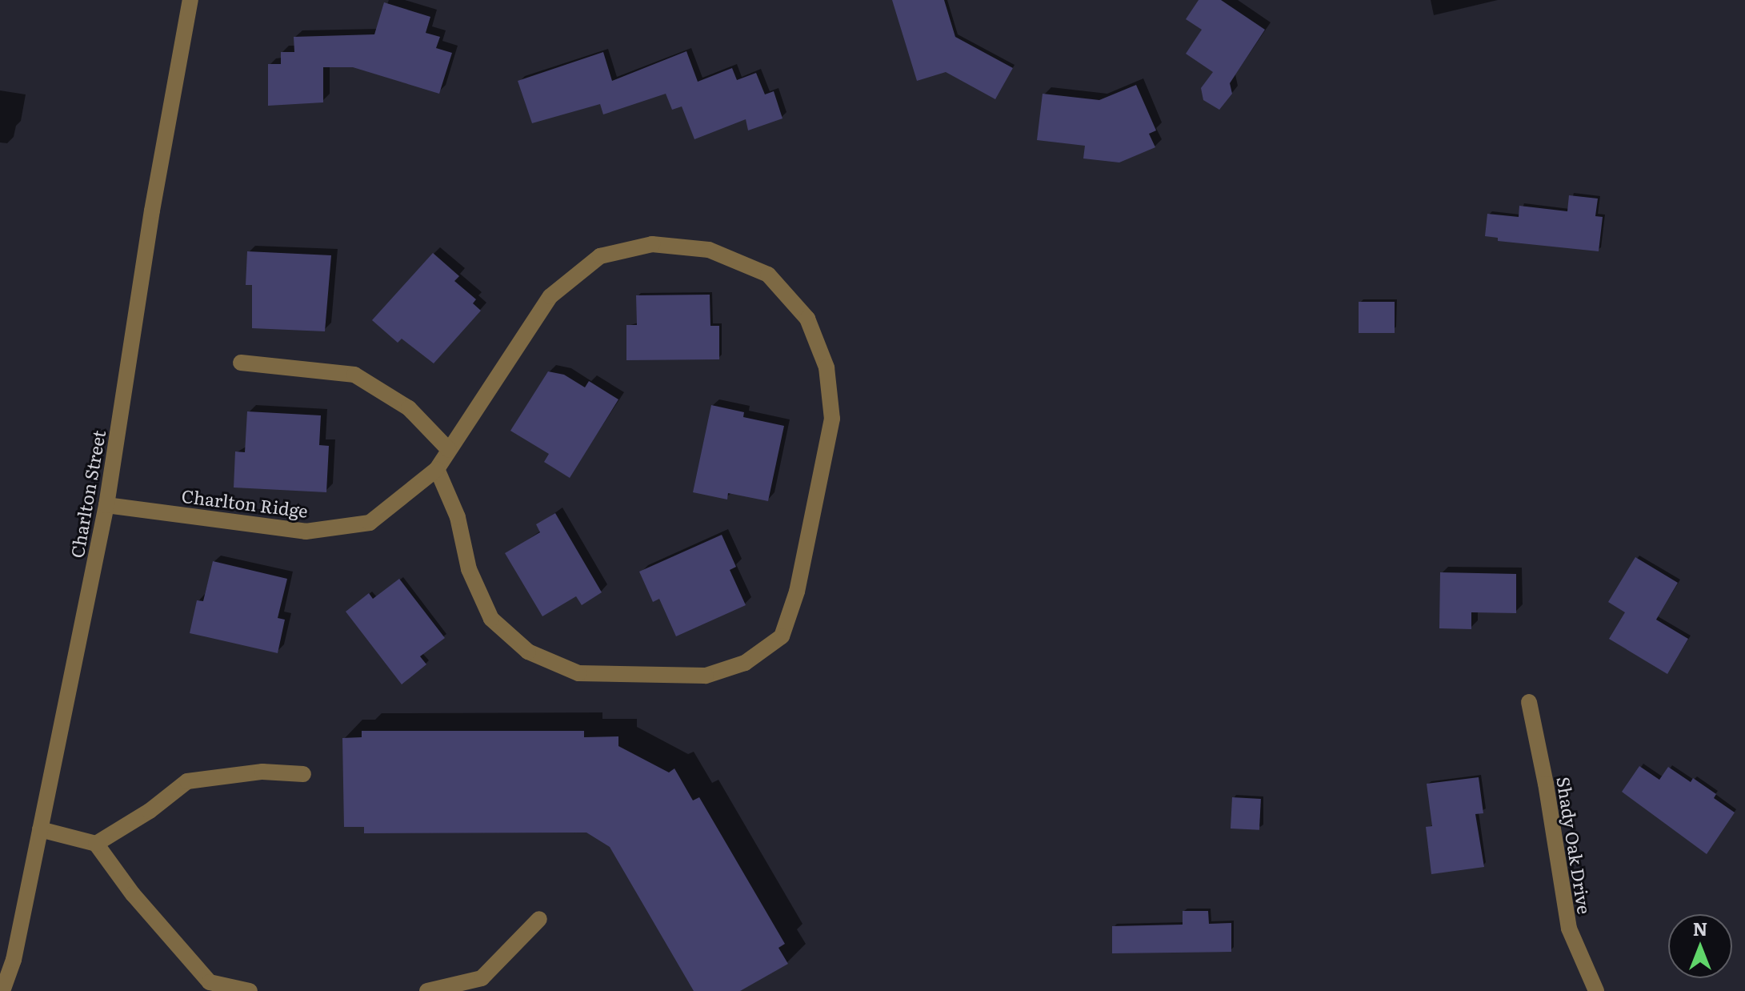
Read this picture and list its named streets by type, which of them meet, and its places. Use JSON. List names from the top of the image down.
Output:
{
  "streets": {
    "street": ["Charlton Street", "Charlton Ridge", "Shady Oak Drive"]
  },
  "crossings": [
    ["Charlton Street", "Charlton Ridge"]
  ],
  "north": "top"
}
